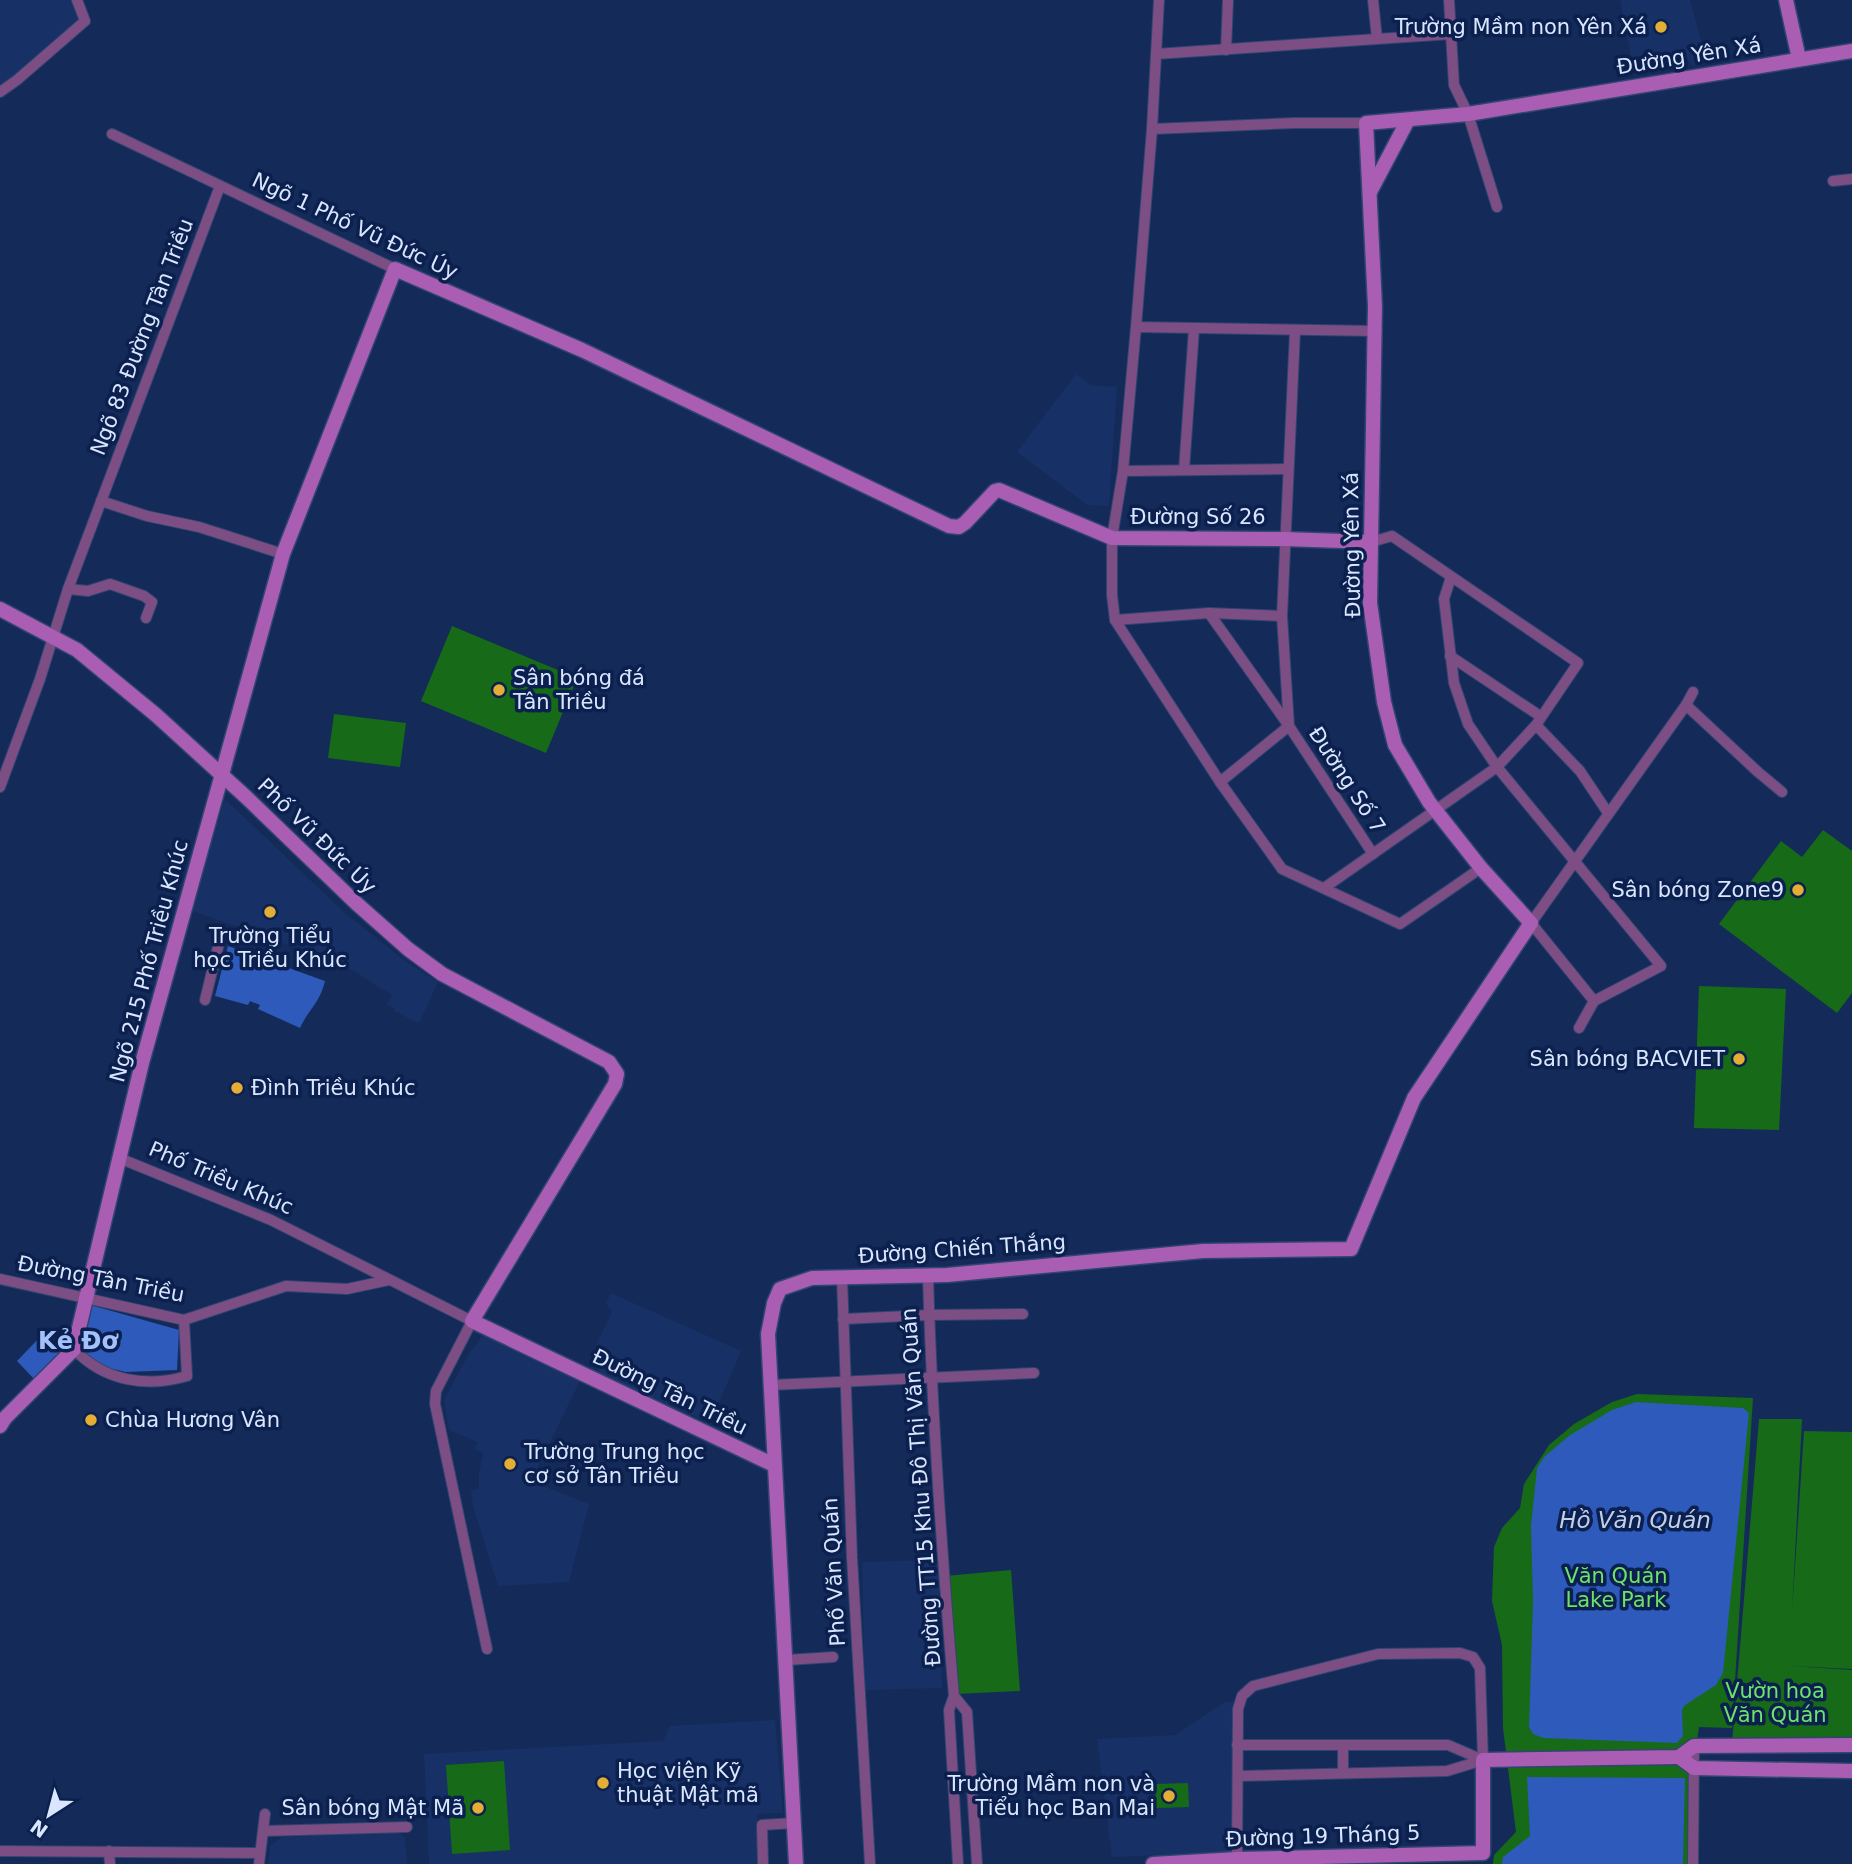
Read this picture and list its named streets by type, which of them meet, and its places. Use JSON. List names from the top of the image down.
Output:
{
  "streets": {
    "street": [
      "Đường Yên Xá",
      "Ngõ 1 Phố Vũ Đức Úy",
      "Ngõ 83 Đường Tân Triều",
      "Đường Số 26",
      "Đường Số 7",
      "Phố Vũ Đức Úy",
      "Ngõ 215 Phố Triều Khúc",
      "Phố Triều Khúc",
      "Đường Chiến Thắng",
      "Đường Tân Triều",
      "Đường TT15 Khu Đô Thị Văn Quán",
      "Phố Văn Quán",
      "Đường 19 Tháng 5"
    ]
  },
  "crossings": [
    ["Đường Yên Xá", "Đường Số 26"],
    ["Đường Yên Xá", "Đường Chiến Thắng"],
    ["Ngõ 1 Phố Vũ Đức Úy", "Ngõ 83 Đường Tân Triều"],
    ["Ngõ 1 Phố Vũ Đức Úy", "Đường Số 26"],
    ["Ngõ 1 Phố Vũ Đức Úy", "Ngõ 215 Phố Triều Khúc"],
    ["Ngõ 83 Đường Tân Triều", "Phố Vũ Đức Úy"],
    ["Phố Vũ Đức Úy", "Ngõ 215 Phố Triều Khúc"],
    ["Phố Vũ Đức Úy", "Đường Tân Triều"],
    ["Ngõ 215 Phố Triều Khúc", "Phố Triều Khúc"],
    ["Phố Triều Khúc", "Đường Tân Triều"],
    ["Đường Chiến Thắng", "Đường Tân Triều"],
    ["Đường Chiến Thắng", "Đường TT15 Khu Đô Thị Văn Quán"],
    ["Đường Chiến Thắng", "Phố Văn Quán"]
  ],
  "districts": ["Kẻ Đơ"],
  "water": ["Hồ Văn Quán"],
  "parks": ["Văn Quán Lake Park", "Vườn hoa Văn Quán"],
  "places": [
    "Trường Mầm non Yên Xá",
    "Sân bóng đá Tân Triều",
    "Sân bóng Zone9",
    "Trường Tiểu học Triều Khúc",
    "Sân bóng BACVIET",
    "Đình Triều Khúc",
    "Chùa Hương Vân",
    "Trường Trung học cơ sở Tân Triều",
    "Học viện Kỹ thuật Mật mã",
    "Trường Mầm non và Tiểu học Ban Mai",
    "Sân bóng Mật Mã"
  ],
  "north": "bottom left"
}
